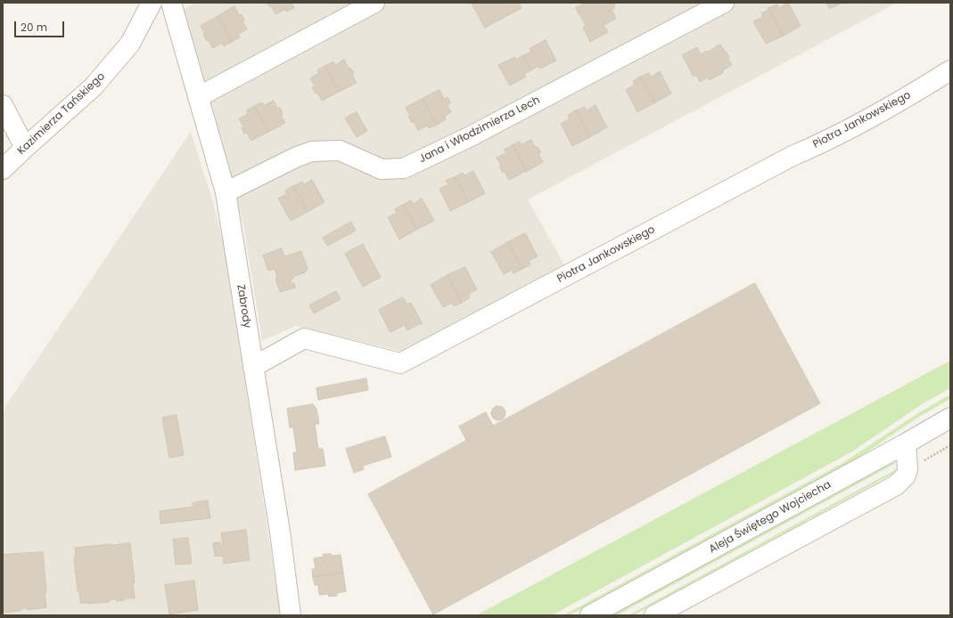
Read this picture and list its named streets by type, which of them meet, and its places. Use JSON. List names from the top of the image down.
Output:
{
  "streets": {
    "street": [
      "Kazimierza Tańskiego",
      "Piotra Jankowskiego",
      "Jana i Włodzimierza Lech",
      "Zabrody",
      "Aleja Świętego Wojciecha"
    ]
  },
  "crossings": [
    ["Piotra Jankowskiego", "Zabrody"],
    ["Jana i Włodzimierza Lech", "Zabrody"]
  ],
  "scale_bar": "20 m"
}
